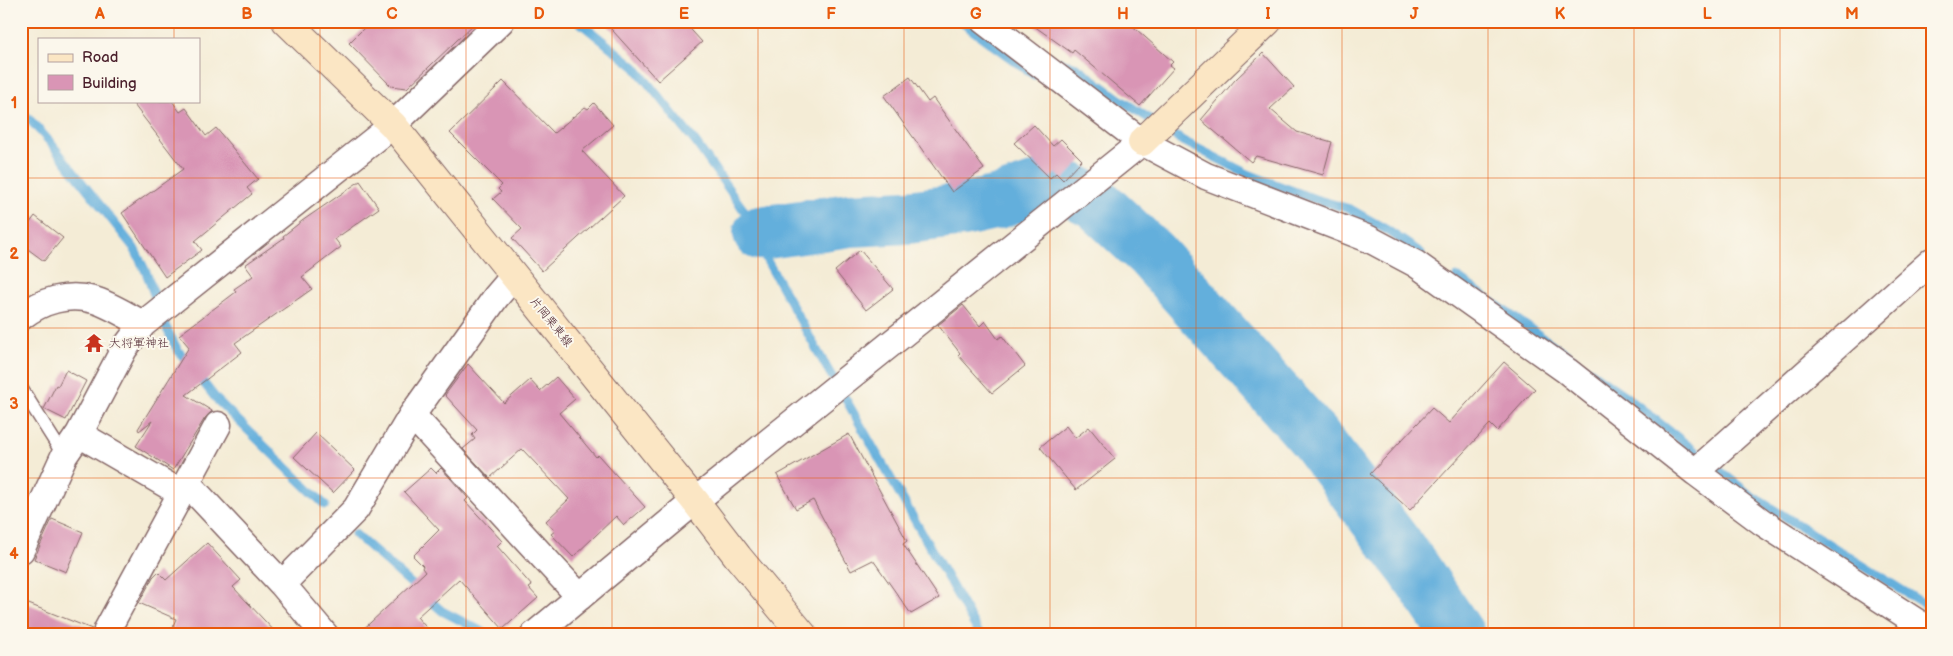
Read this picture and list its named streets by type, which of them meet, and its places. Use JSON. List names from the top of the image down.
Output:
{
  "streets": {
    "main road": ["片岡栗東線"]
  },
  "places": {
    "temple": ["大将軍神社"]
  },
  "legend": ["Road", "Building"],
  "grid": {
    "columns": [
      "A",
      "B",
      "C",
      "D",
      "E",
      "F",
      "G",
      "H",
      "I",
      "J",
      "K",
      "L",
      "M"
    ],
    "rows": [
      "1",
      "2",
      "3",
      "4"
    ]
  }
}
